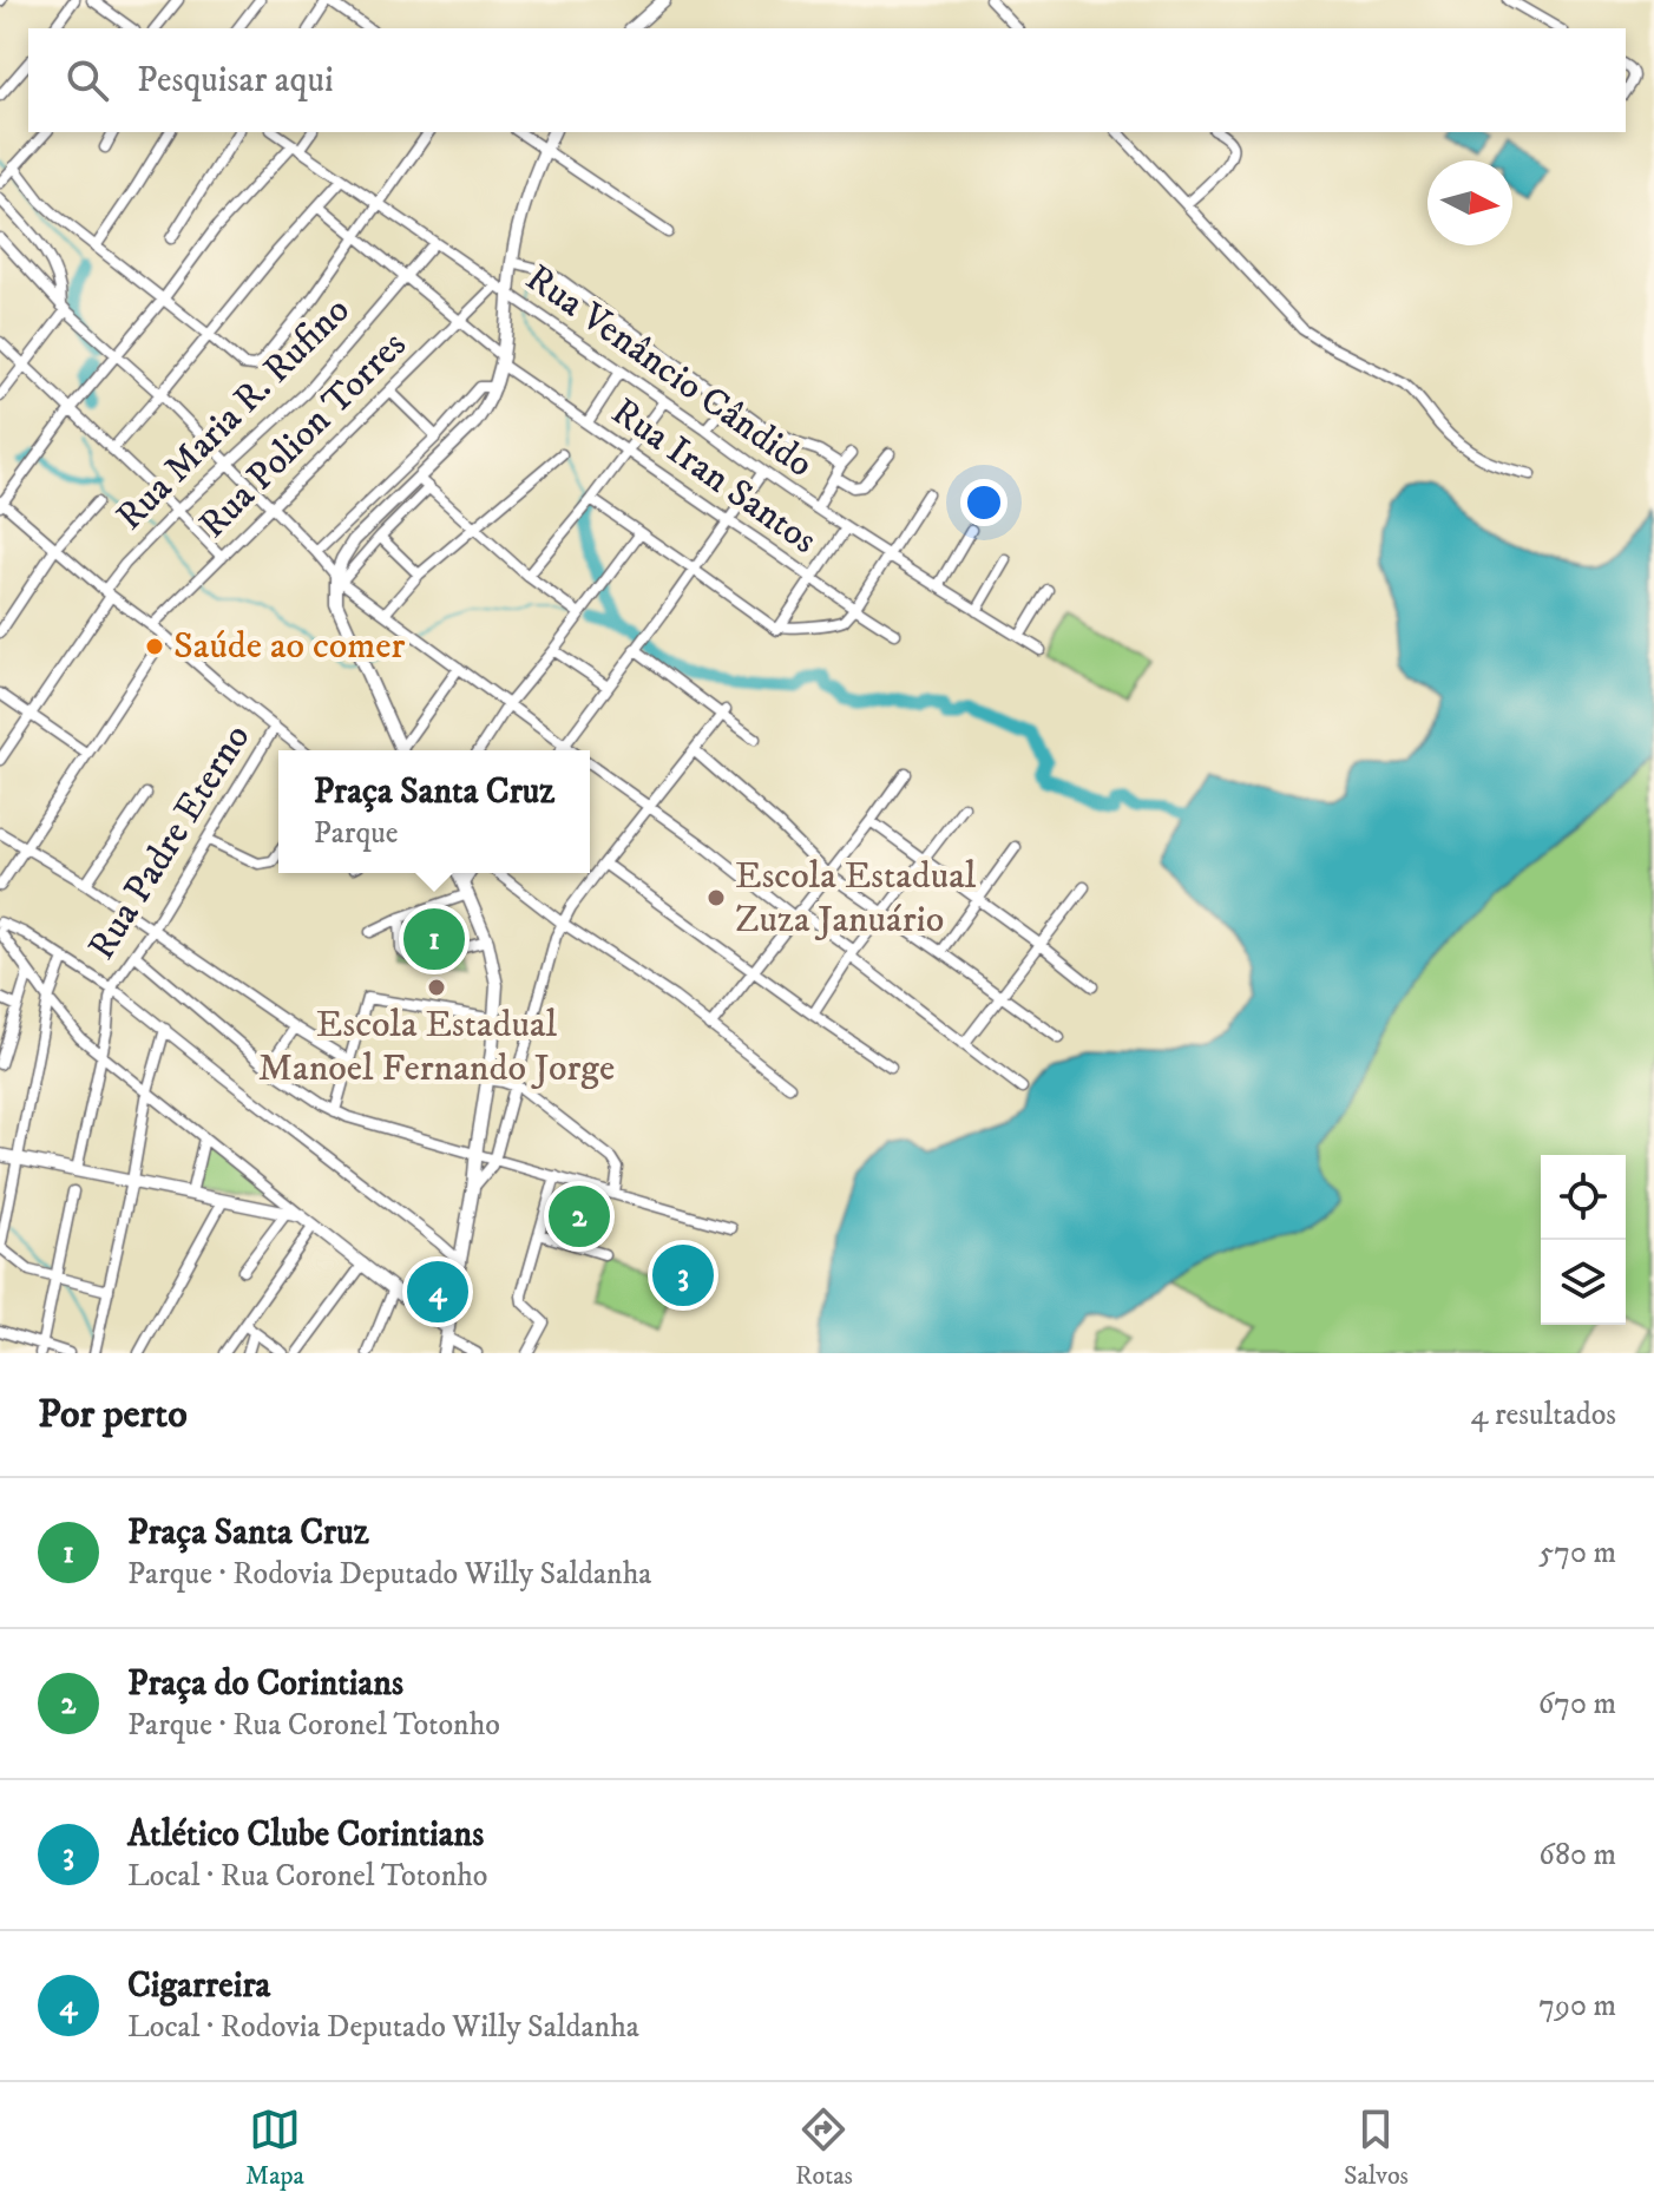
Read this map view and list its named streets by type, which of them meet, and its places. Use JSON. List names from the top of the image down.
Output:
{
  "streets": {
    "street": [
      "Rua Venâncio Cândido",
      "Rua Maria R. Rufino",
      "Rua Polion Torres",
      "Rua Iran Santos",
      "Rua Padre Eterno"
    ]
  },
  "crossings": [
    ["Rua Venâncio Cândido", "Rua Maria R. Rufino"],
    ["Rua Venâncio Cândido", "Rua Polion Torres"],
    ["Rua Maria R. Rufino", "Rua Iran Santos"],
    ["Rua Polion Torres", "Rua Iran Santos"]
  ],
  "places": ["Saúde ao comer", "Escola Estadual Zuza Januário", "Escola Estadual Manoel Fernando Jorge"],
  "north": "right",
  "page": {
    "search": "Pesquisar aqui",
    "popup": ["Praça Santa Cruz", "Parque"],
    "pins": [
      "1",
      "2",
      "3",
      "4"
    ],
    "heading": ["Por perto", "4 resultados"],
    "list": [
      {
        "mark": "1",
        "name": "Praça Santa Cruz",
        "note": "Parque · Rodovia Deputado Willy Saldanha",
        "value": "570 m"
      },
      {
        "mark": "2",
        "name": "Praça do Corintians",
        "note": "Parque · Rua Coronel Totonho",
        "value": "670 m"
      },
      {
        "mark": "3",
        "name": "Atlético Clube Corintians",
        "note": "Local · Rua Coronel Totonho",
        "value": "680 m"
      },
      {
        "mark": "4",
        "name": "Cigarreira",
        "note": "Local · Rodovia Deputado Willy Saldanha",
        "value": "790 m"
      }
    ],
    "nav": ["Mapa", "Rotas", "Salvos"]
  }
}
